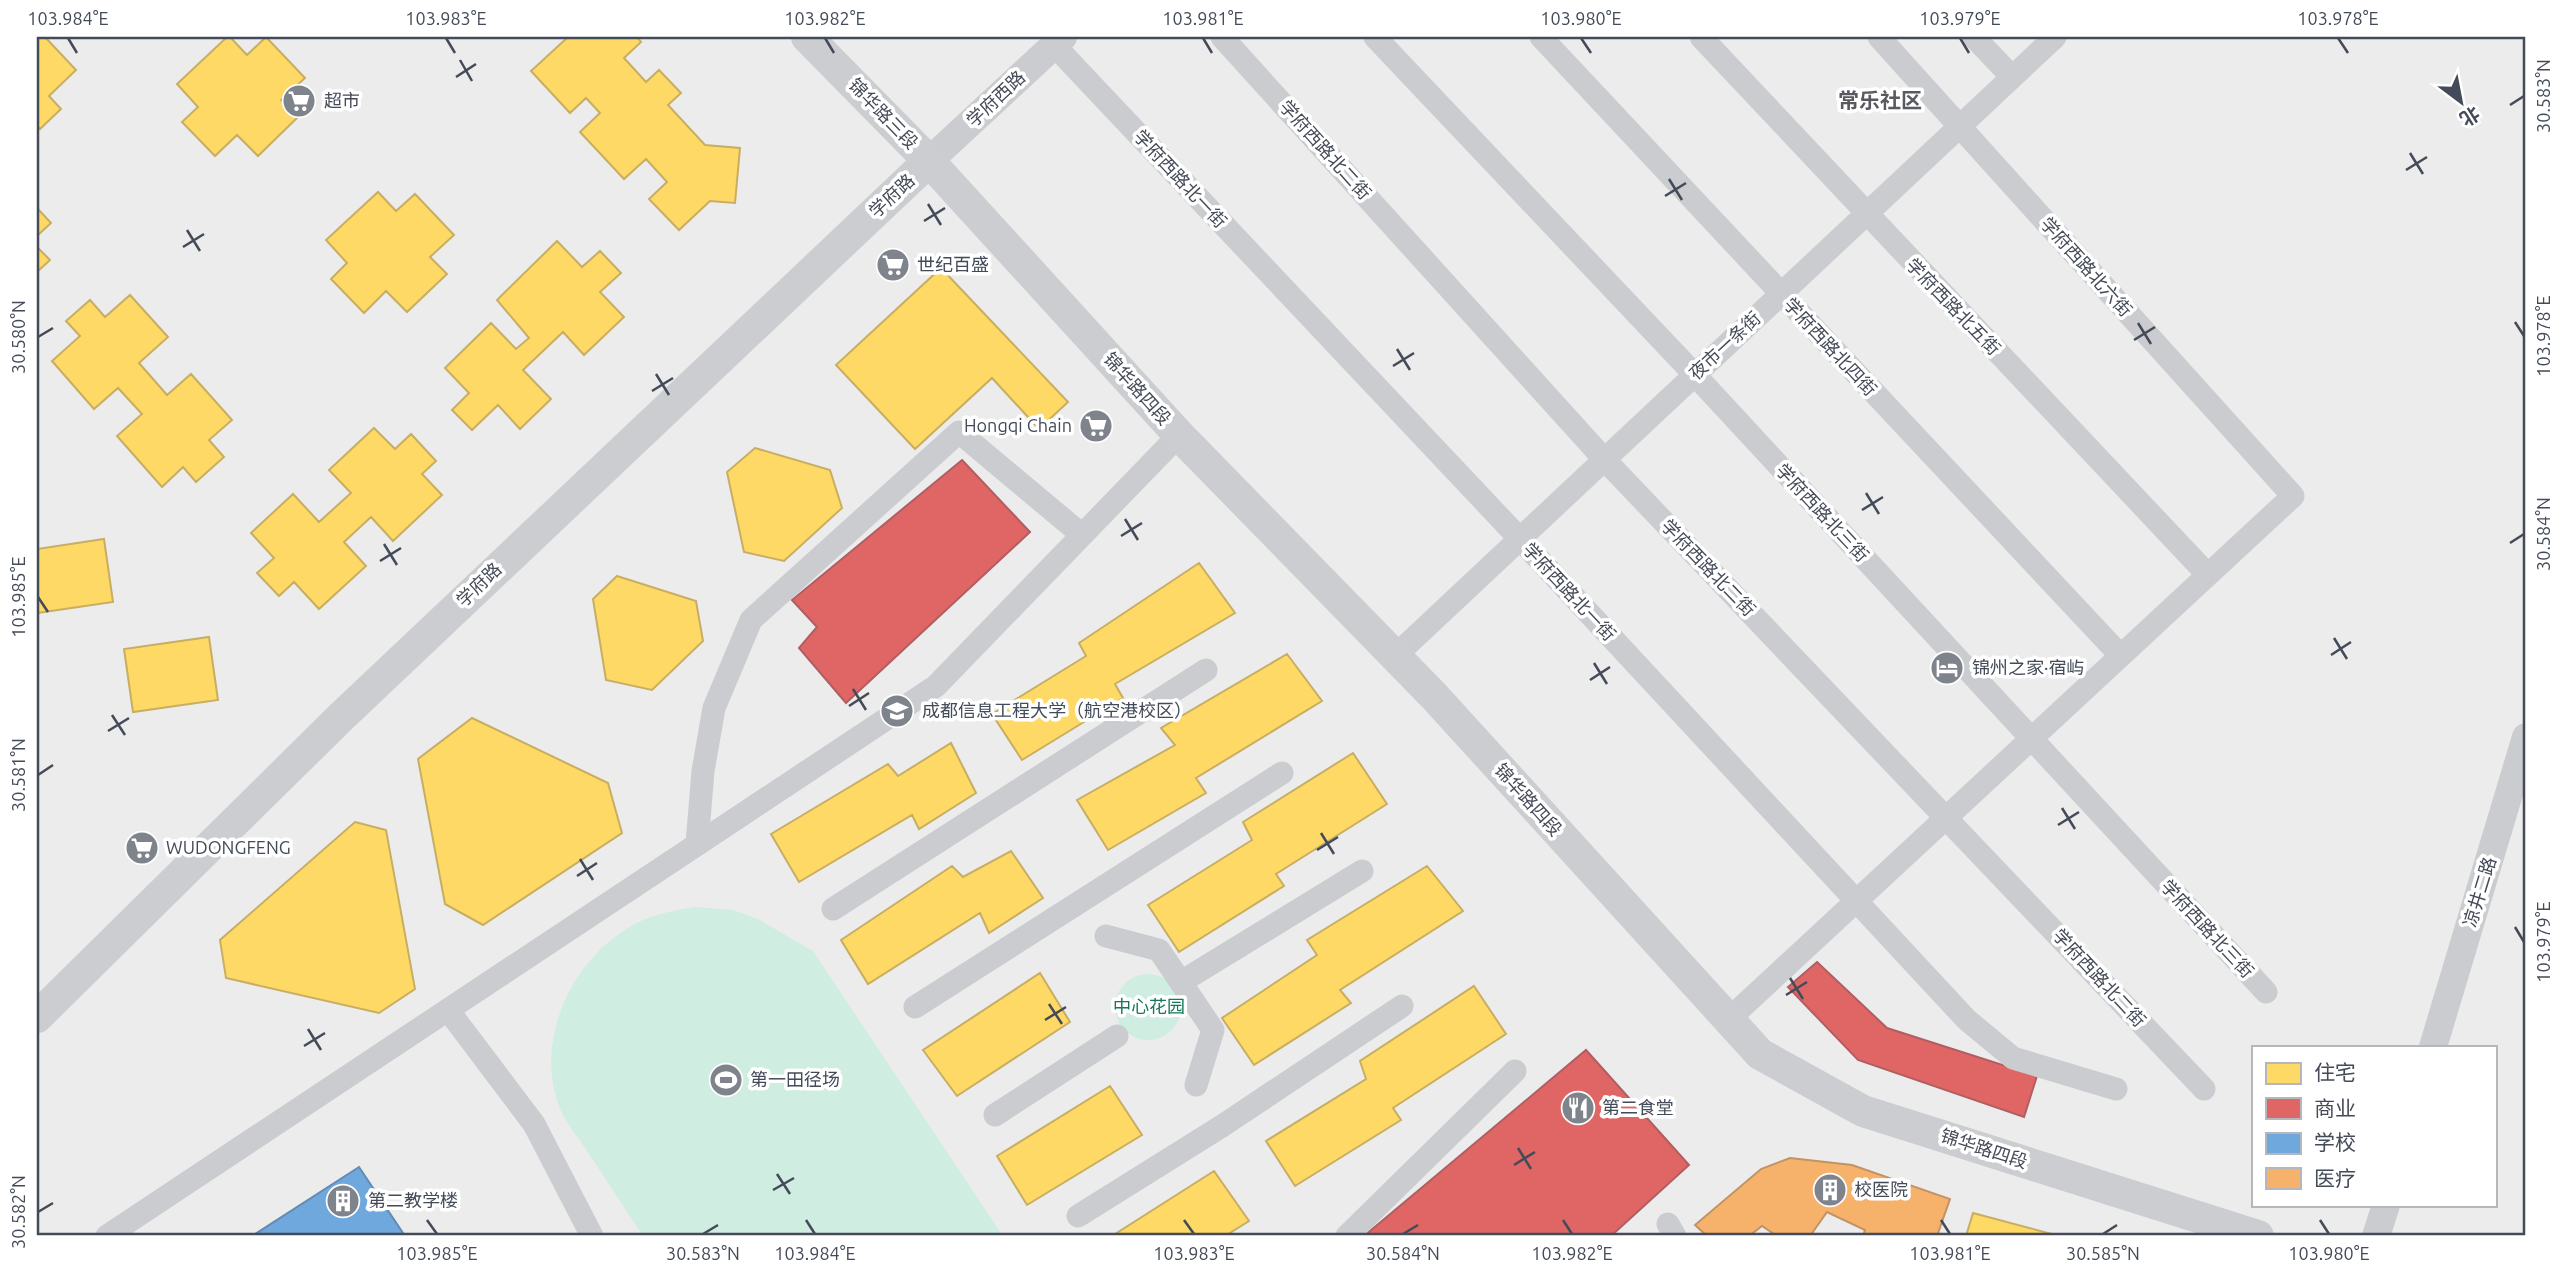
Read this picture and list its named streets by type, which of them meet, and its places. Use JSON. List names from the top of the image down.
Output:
{
  "streets": {
    "main road": ["锦华路三段", "学府路", "锦华路四段"],
    "street": [
      "学府西路",
      "学府西路北二街",
      "学府西路北一街",
      "学府西路北六街",
      "学府西路北五街",
      "夜市一条街",
      "学府西路北四街",
      "学府西路北三街",
      "凉井二路"
    ]
  },
  "crossings": [
    ["学府西路", "锦华路三段"],
    ["学府西路", "学府西路北一街"],
    ["学府西路", "学府路"],
    ["学府西路", "锦华路四段"],
    ["锦华路三段", "学府路"],
    ["锦华路三段", "锦华路四段"],
    ["学府西路北二街", "夜市一条街"],
    ["学府西路北一街", "夜市一条街"],
    ["学府路", "锦华路四段"],
    ["学府西路北六街", "学府西路北五街"],
    ["学府西路北六街", "夜市一条街"],
    ["学府西路北五街", "夜市一条街"],
    ["夜市一条街", "学府西路北四街"],
    ["夜市一条街", "锦华路四段"],
    ["夜市一条街", "学府西路北三街"]
  ],
  "districts": ["常乐社区"],
  "parks": ["中心花园"],
  "places": {
    "supermarket": [
      "超市",
      "世纪百盛",
      "Hongqi Chain",
      "WUDONGFENG"
    ],
    "hotel": ["锦州之家·宿屿"],
    "school or university": ["成都信息工程大学（航空港校区）"],
    "sports": ["第一田径场"],
    "restaurant": ["第二食堂"],
    "building": ["校医院", "第二教学楼"]
  },
  "legend": [
    "住宅",
    "商业",
    "学校",
    "医疗"
  ],
  "north": "bottom right",
  "coordinates": [
    "103.984°E",
    "103.983°E",
    "103.982°E",
    "103.981°E",
    "103.980°E",
    "103.979°E",
    "103.978°E",
    "30.583°N",
    "30.580°N",
    "30.584°N",
    "103.985°E",
    "30.581°N",
    "30.582°N",
    "30.585°N"
  ]
}
